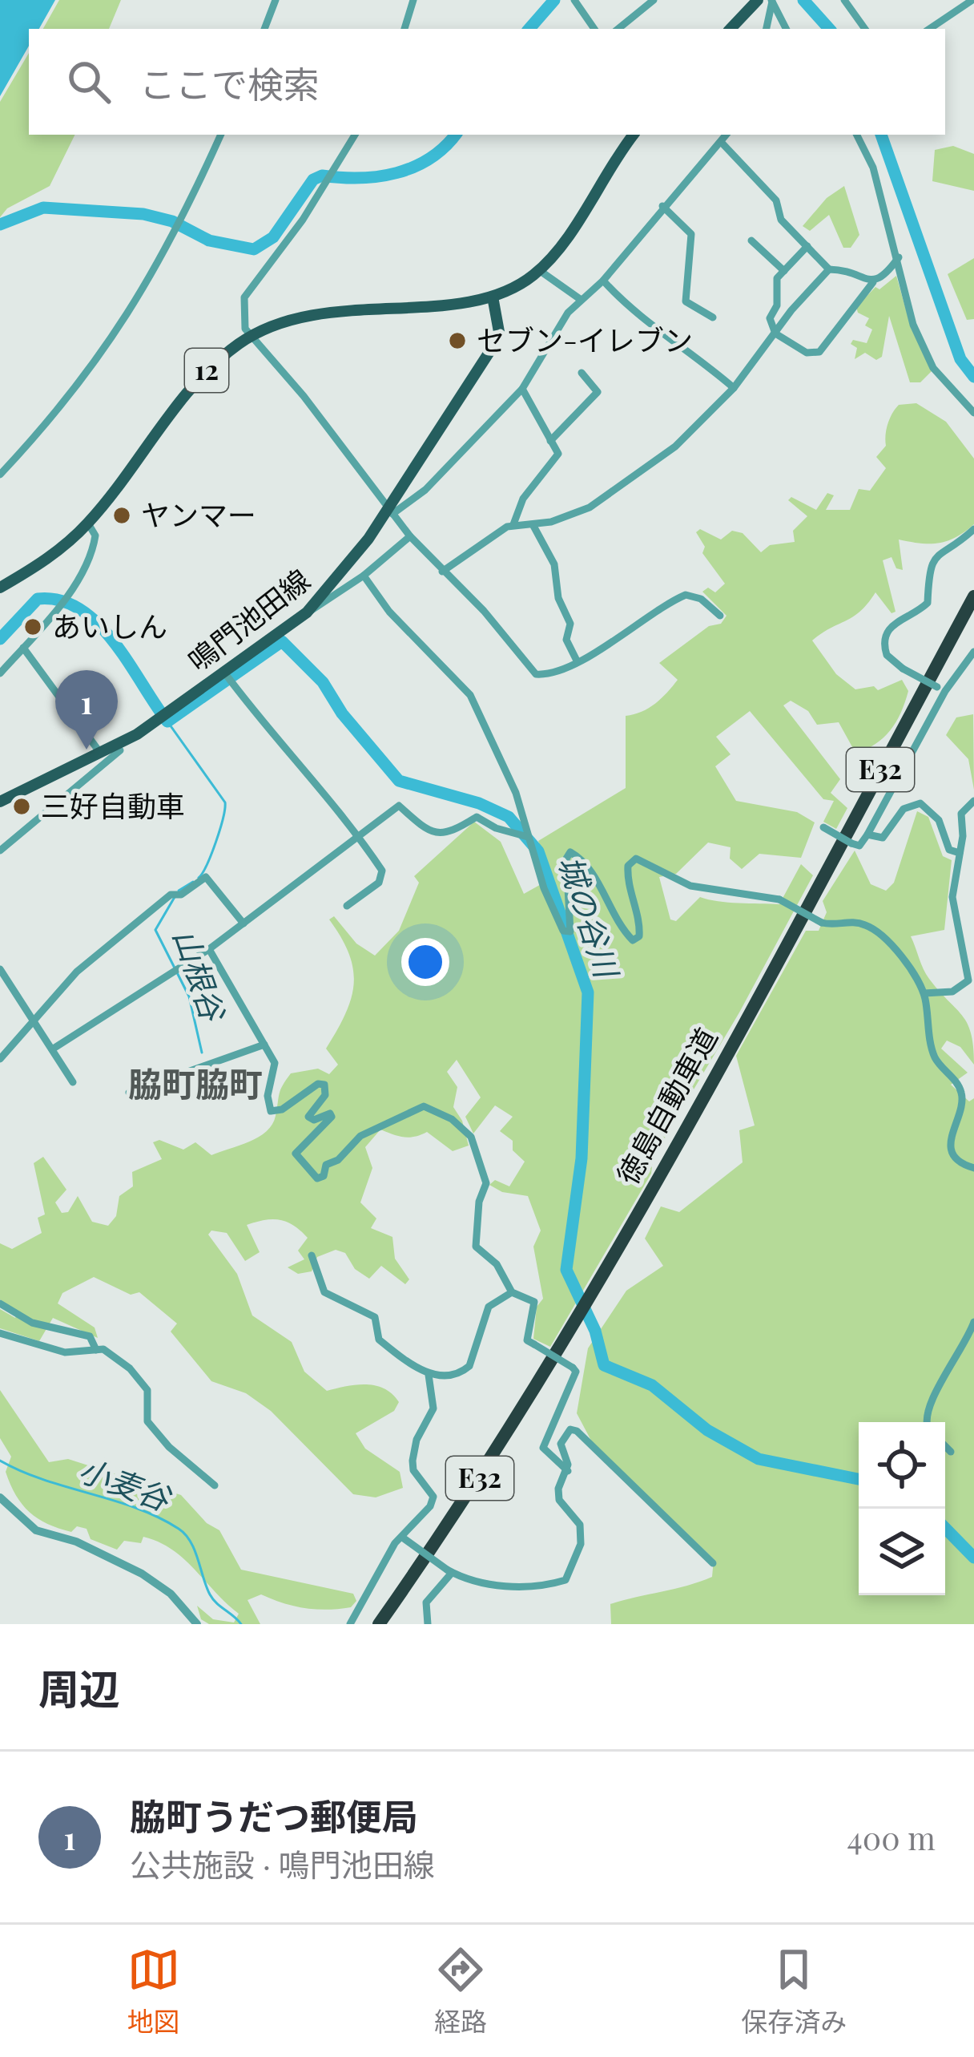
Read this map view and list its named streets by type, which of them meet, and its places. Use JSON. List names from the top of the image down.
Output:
{
  "streets": {
    "highway": ["E32", "徳島自動車道"],
    "main road": ["12", "鳴門池田線"]
  },
  "crossings": [
    ["12", "鳴門池田線"]
  ],
  "districts": ["脇町脇町"],
  "water": ["城の谷川", "山根谷", "小麦谷"],
  "places": [
    "セブン-イレブン",
    "ヤンマー",
    "あいしん",
    "三好自動車"
  ],
  "page": {
    "search": "ここで検索",
    "pins": "1",
    "heading": "周辺",
    "list": [
      {
        "mark": "1",
        "name": "脇町うだつ郵便局",
        "note": "公共施設 · 鳴門池田線",
        "value": "400 m"
      }
    ],
    "nav": ["地図", "経路", "保存済み"]
  }
}
